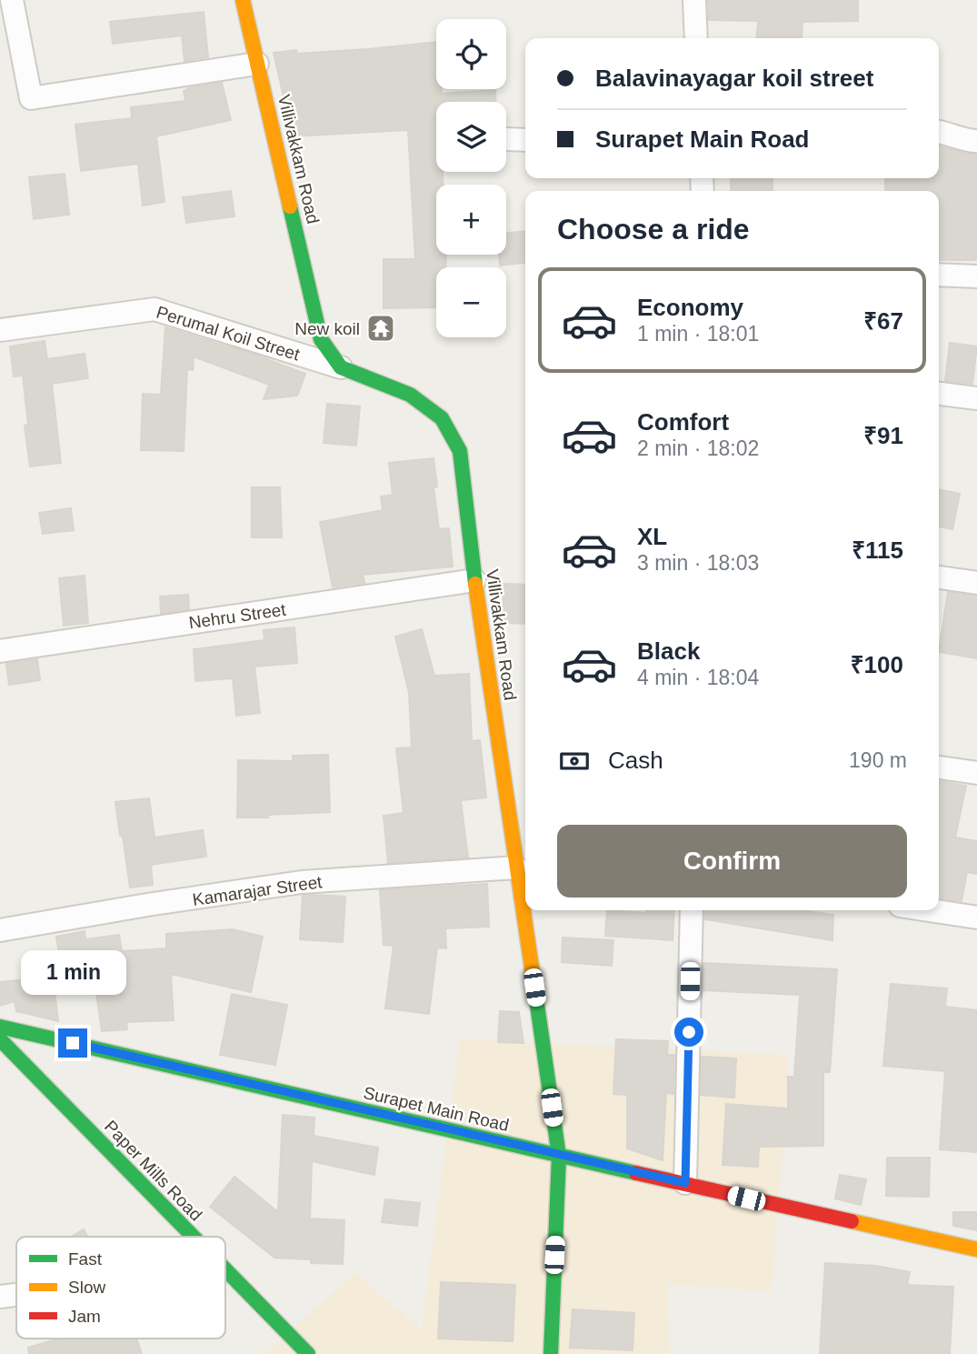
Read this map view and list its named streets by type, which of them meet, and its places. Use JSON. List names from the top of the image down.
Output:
{
  "streets": {
    "street": [
      "Villivakkam Road",
      "Perumal Koil Street",
      "Nehru Street",
      "Kamarajar Street",
      "Surapet Main Road",
      "Paper Mills Road"
    ]
  },
  "crossings": [
    ["Villivakkam Road", "Perumal Koil Street"],
    ["Villivakkam Road", "Nehru Street"],
    ["Villivakkam Road", "Kamarajar Street"],
    ["Villivakkam Road", "Surapet Main Road"]
  ],
  "places": {
    "temple": ["New koil"]
  },
  "legend": ["Fast", "Slow", "Jam"],
  "page": {
    "map_buttons": ["+", "−"],
    "banner": ["Balavinayagar koil street", "Surapet Main Road"],
    "heading": "Choose a ride",
    "list": [
      {
        "name": "Economy",
        "note": "1 min · 18:01",
        "value": "₹67"
      },
      {
        "name": "Comfort",
        "note": "2 min · 18:02",
        "value": "₹91"
      },
      {
        "name": "XL",
        "note": "3 min · 18:03",
        "value": "₹115"
      },
      {
        "name": "Black",
        "note": "4 min · 18:04",
        "value": "₹100"
      }
    ],
    "pay": ["Cash", "190 m"],
    "buttons": "Confirm",
    "bubble": "1 min"
  }
}
